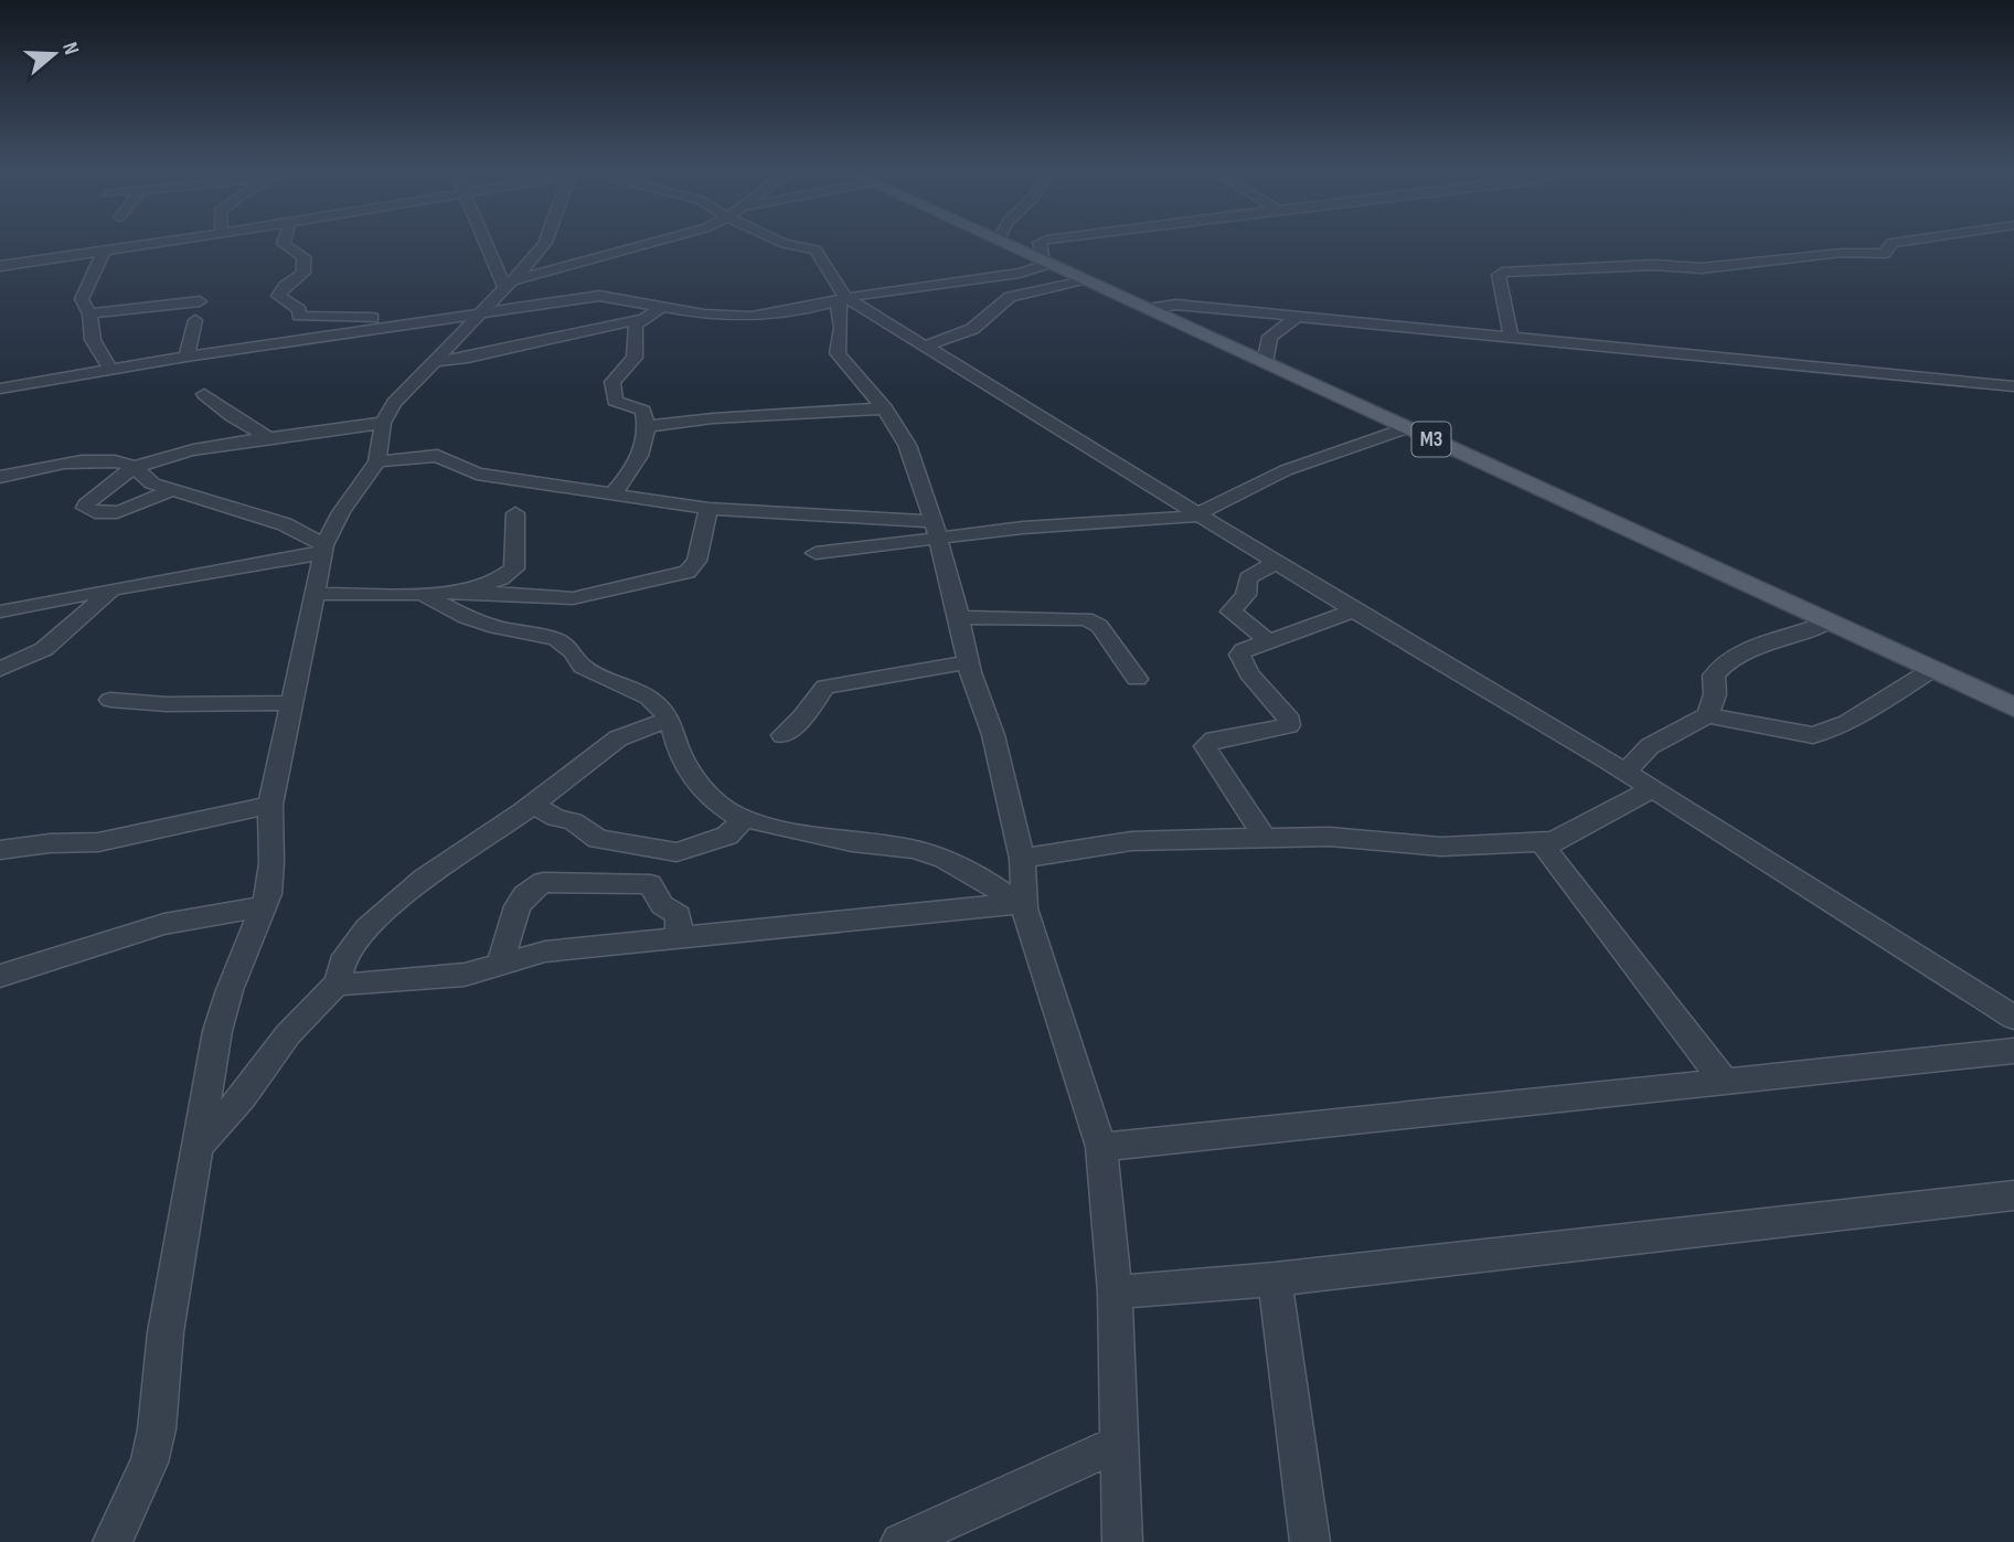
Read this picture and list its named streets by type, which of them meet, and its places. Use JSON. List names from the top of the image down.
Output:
{
  "streets": {
    "main road": ["M3"]
  },
  "north": "right"
}
